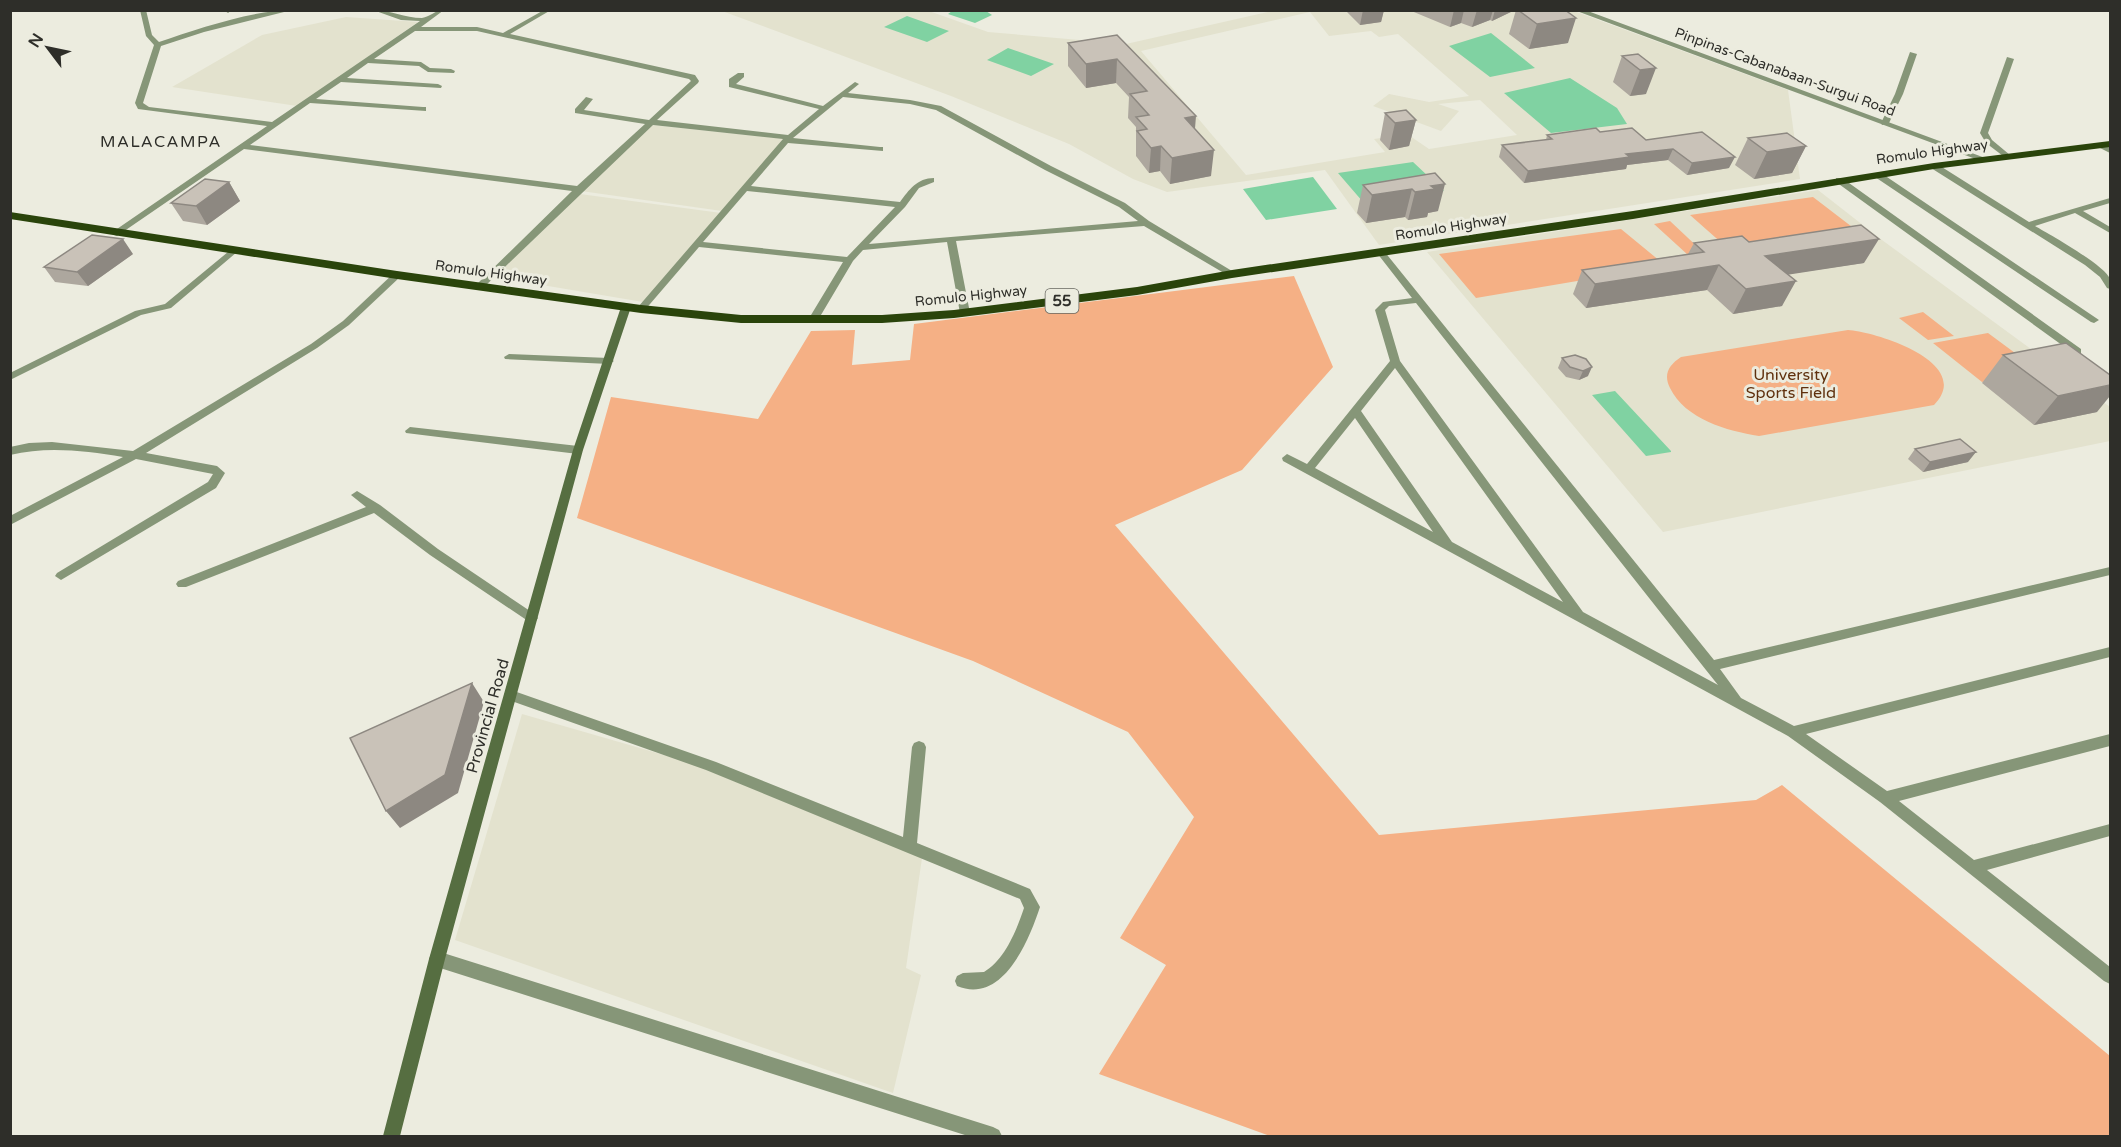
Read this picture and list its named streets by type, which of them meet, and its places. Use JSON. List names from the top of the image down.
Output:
{
  "streets": {
    "highway": ["Romulo Highway", "55"],
    "main road": ["Provincial Road"],
    "street": ["Pinpinas-Cabanabaan-Surgui Road"]
  },
  "crossings": [
    ["Pinpinas-Cabanabaan-Surgui Road", "Romulo Highway"],
    ["Romulo Highway", "Provincial Road"]
  ],
  "districts": ["MALACAMPA"],
  "parks": ["University Sports Field"],
  "north": "top left"
}
